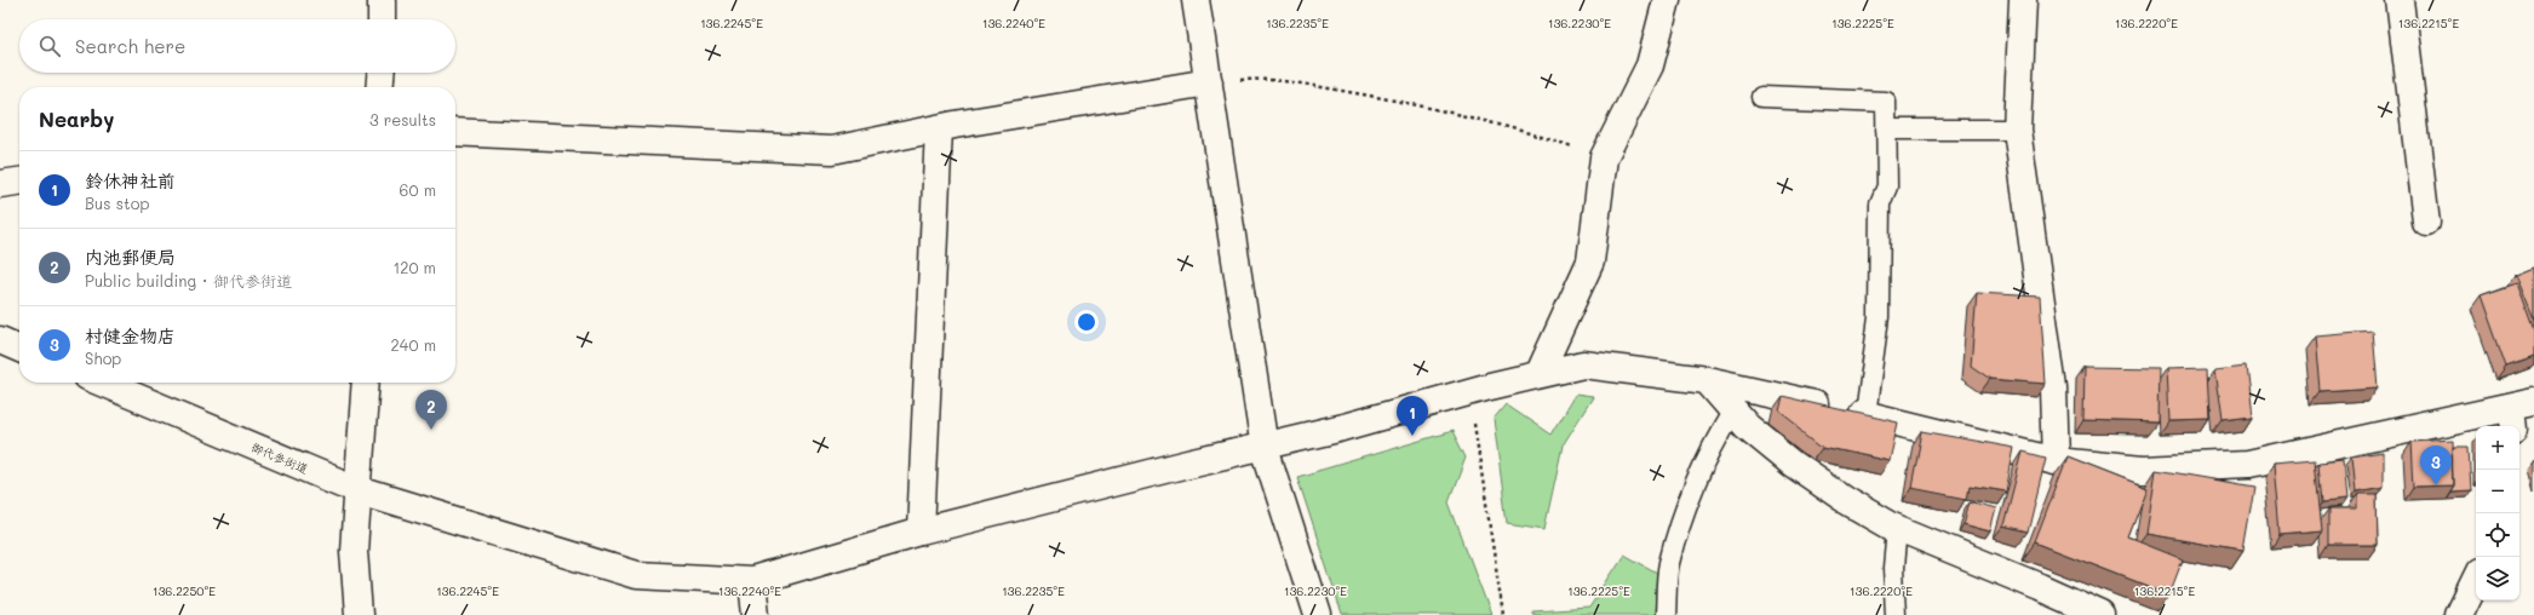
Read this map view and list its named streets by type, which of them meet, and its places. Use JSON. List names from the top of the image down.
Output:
{
  "streets": {
    "street": ["御代参街道"]
  },
  "page": {
    "search": "Search here",
    "heading": ["Nearby", "3 results"],
    "list": [
      {
        "mark": "1",
        "name": "鈴休神社前",
        "note": "Bus stop",
        "value": "60 m"
      },
      {
        "mark": "2",
        "name": "内池郵便局",
        "note": "Public building · 御代参街道",
        "value": "120 m"
      },
      {
        "mark": "3",
        "name": "村健金物店",
        "note": "Shop",
        "value": "240 m"
      }
    ],
    "pins": ["2", "1", "3"],
    "map_buttons": ["+", "−"]
  },
  "coordinates": [
    "136.2230°E",
    "136.2215°E",
    "136.2245°E",
    "136.2240°E",
    "136.2235°E",
    "136.2225°E",
    "136.2220°E",
    "136.2250°E"
  ]
}
